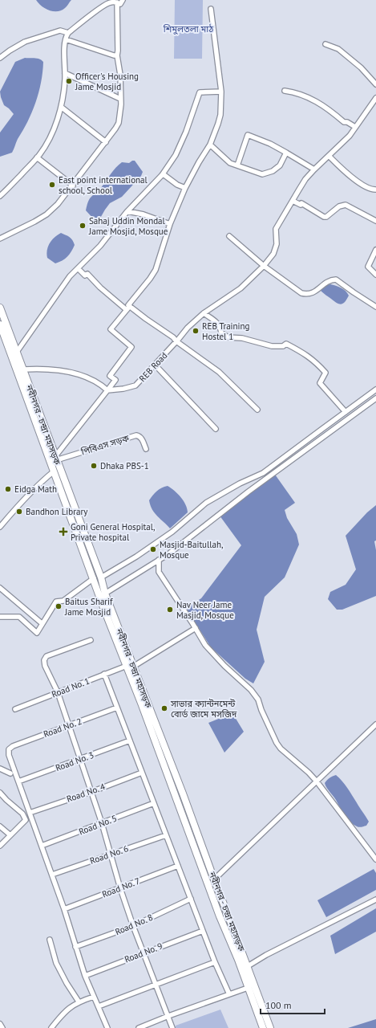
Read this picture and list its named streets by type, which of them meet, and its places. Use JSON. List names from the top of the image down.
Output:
{
  "streets": {
    "highway": ["নবীনগর - চন্দ্রা মহাসড়ক"],
    "street": [
      "REB Road",
      "পিবিএস সড়ক",
      "Road No. 1",
      "Road No. 2",
      "Road No. 3",
      "Road No. 4",
      "Road No. 5",
      "Road No. 6",
      "Road No. 7",
      "Road No. 8",
      "Road No. 9"
    ]
  },
  "crossings": [
    ["নবীনগর - চন্দ্রা মহাসড়ক", "পিবিএস সড়ক"],
    ["নবীনগর - চন্দ্রা মহাসড়ক", "Road No. 1"],
    ["Road No. 2", "Road No. 3"]
  ],
  "parks": ["শিমুলতলা মাঠ"],
  "places": {
    "other": [
      "Officer's Housing Jame Mosjid",
      "East point international school, School",
      "Sahaj Uddin Mondal Jame Mosjid, Mosque",
      "REB Training Hostel 1",
      "Dhaka PBS-1",
      "Eidga Math",
      "Bandhon Library",
      "Masjid-Baitullah, Mosque",
      "Baitus Sharif Jame Mosjid",
      "Nav Neer Jame Masjid, Mosque",
      "সাভার ক্যান্টনমেন্ট বোর্ড জামে মসজিদ"
    ],
    "health": ["Goni General Hospital, Private hospital"]
  },
  "scale_bar": "100 m"
}
